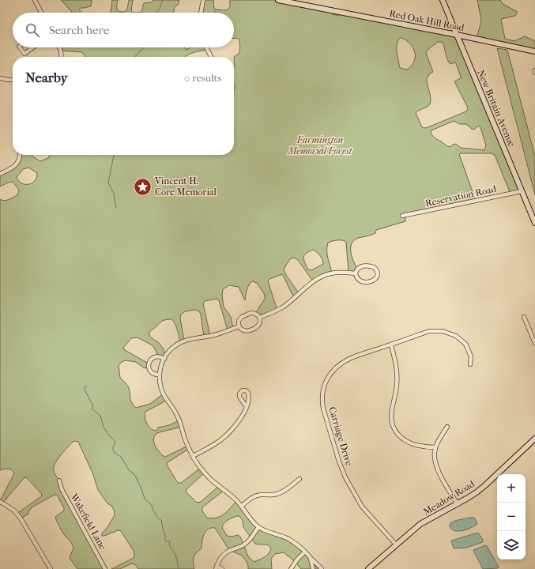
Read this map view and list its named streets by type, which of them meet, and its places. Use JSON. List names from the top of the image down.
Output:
{
  "streets": {
    "street": [
      "Red Oak Hill Road",
      "New Britain Avenue",
      "Reservation Road",
      "Carriage Drive",
      "Meadow Road",
      "Wakefield Lane"
    ]
  },
  "crossings": [
    ["Red Oak Hill Road", "New Britain Avenue"],
    ["New Britain Avenue", "Reservation Road"],
    ["Carriage Drive", "Meadow Road"]
  ],
  "parks": ["Farmington Memorial Forest"],
  "places": {
    "place": ["Vincent H. Core Memorial"]
  },
  "page": {
    "search": "Search here",
    "heading": ["Nearby", "0 results"],
    "map_buttons": ["+", "−"]
  }
}
